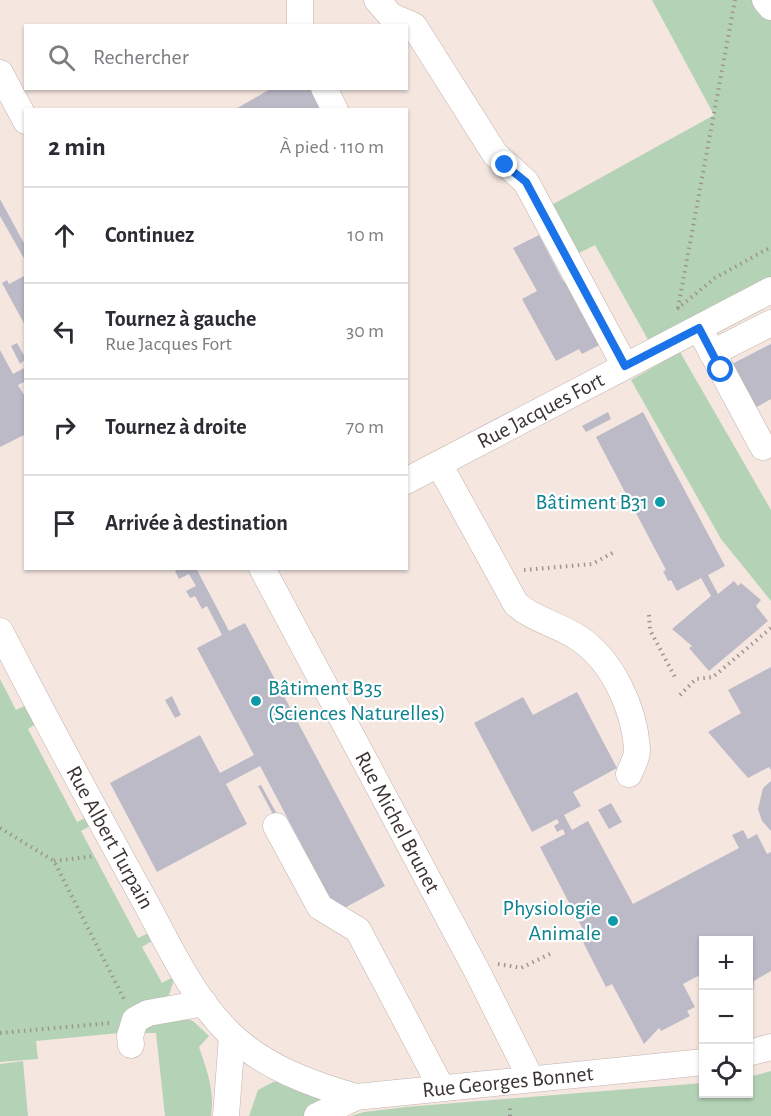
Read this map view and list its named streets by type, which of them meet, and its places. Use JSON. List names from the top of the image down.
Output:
{
  "streets": {
    "street": [
      "Rue Jacques Fort",
      "Rue Michel Brunet",
      "Rue Albert Turpain",
      "Rue Georges Bonnet"
    ]
  },
  "crossings": [
    ["Rue Michel Brunet", "Rue Georges Bonnet"],
    ["Rue Albert Turpain", "Rue Georges Bonnet"]
  ],
  "places": ["Bâtiment B31", "Bâtiment B35 (Sciences Naturelles)", "Physiologie Animale"],
  "page": {
    "search": "Rechercher",
    "heading": ["2 min", "À pied · 110 m"],
    "list": [
      ["Continuez", "10 m"],
      ["Tournez à gauche", "Rue Jacques Fort", "30 m"],
      ["Tournez à droite", "70 m"],
      "Arrivée à destination"
    ],
    "map_buttons": ["+", "−"]
  }
}
